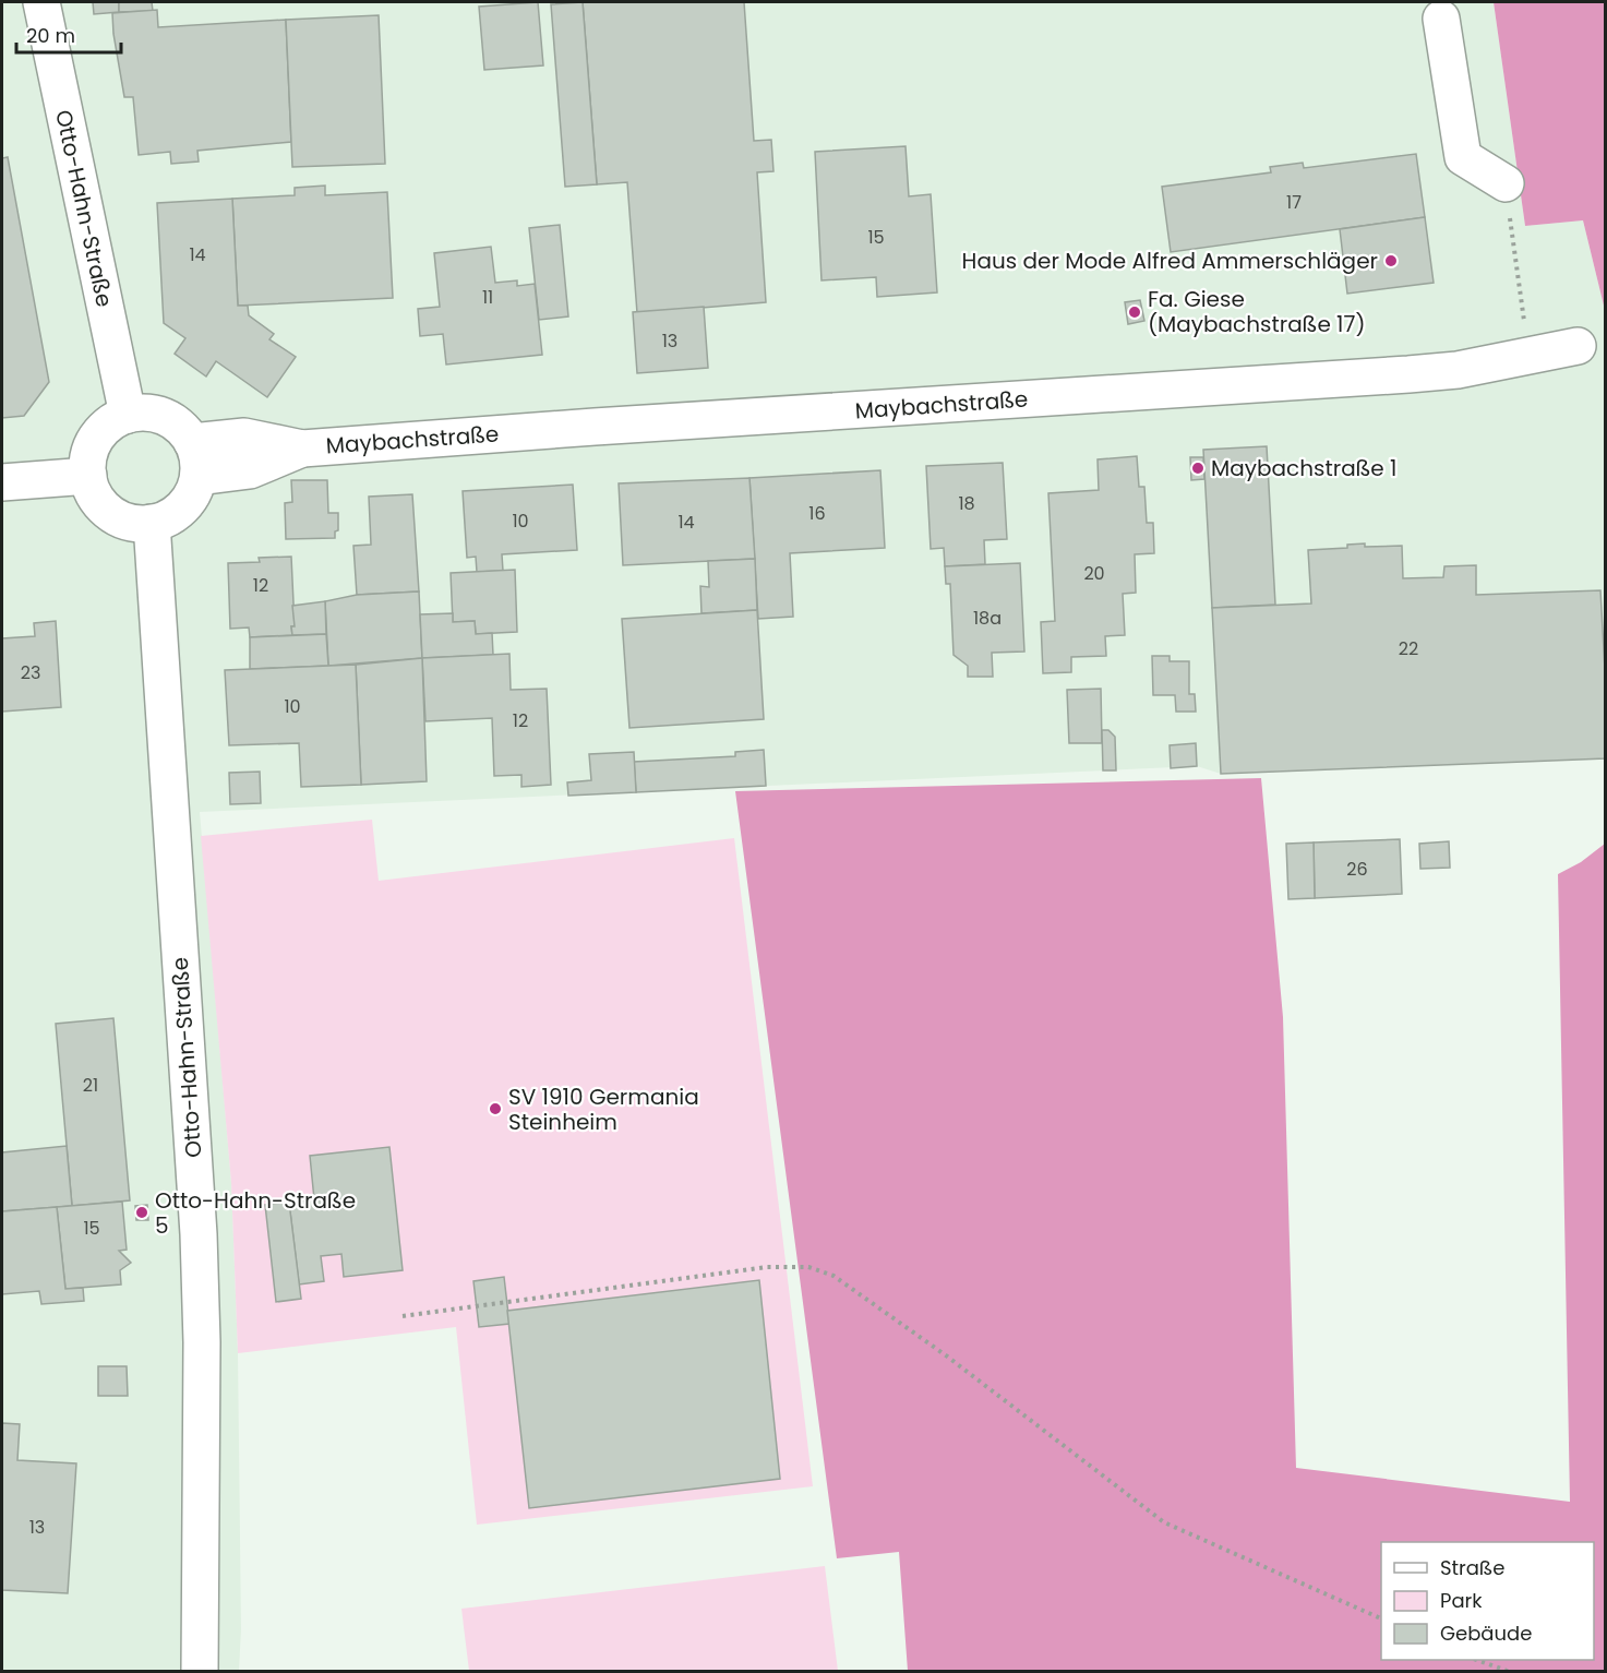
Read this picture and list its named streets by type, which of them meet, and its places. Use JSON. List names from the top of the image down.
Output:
{
  "streets": {
    "street": ["Otto-Hahn-Straße", "Maybachstraße"]
  },
  "crossings": [
    ["Otto-Hahn-Straße", "Maybachstraße"]
  ],
  "places": [
    "Haus der Mode Alfred Ammerschläger",
    "Fa. Giese (Maybachstraße 17)",
    "Maybachstraße 1",
    "SV 1910 Germania Steinheim",
    "Otto-Hahn-Straße 5"
  ],
  "house_numbers": [
    "17",
    "15",
    "14",
    "11",
    "13",
    "18",
    "16",
    "10",
    "14",
    "20",
    "12",
    "18a",
    "22",
    "23",
    "10",
    "12",
    "26",
    "21",
    "15",
    "13"
  ],
  "legend": ["Straße", "Park", "Gebäude"],
  "scale_bar": "20 m"
}
